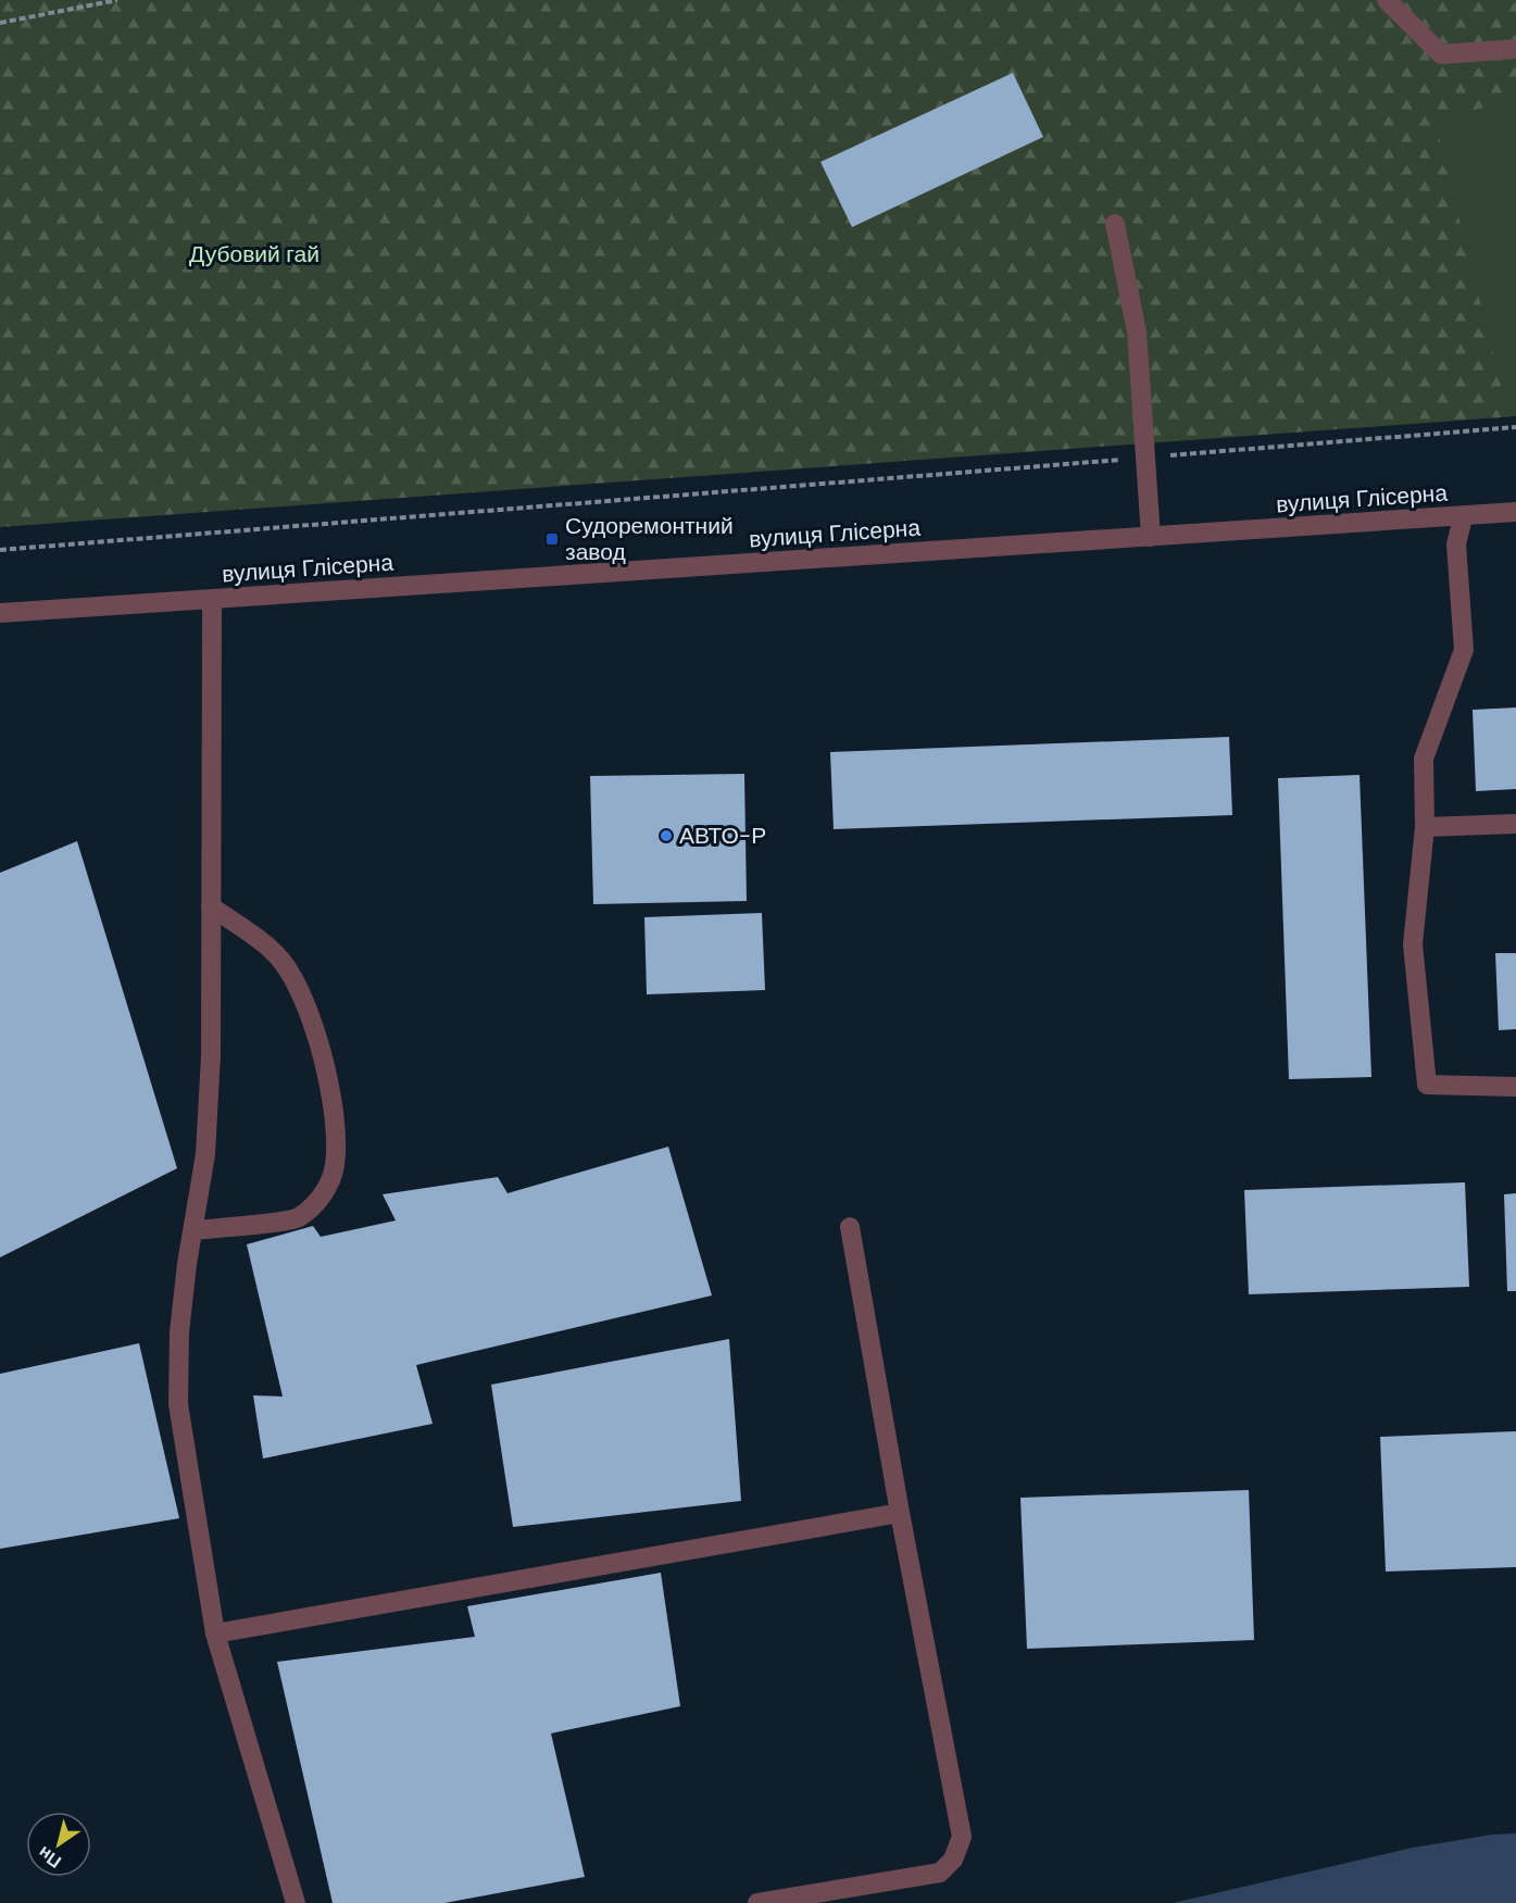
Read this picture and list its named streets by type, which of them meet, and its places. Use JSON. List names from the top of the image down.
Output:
{
  "streets": {
    "street": ["вулиця Глісерна"]
  },
  "parks": ["Дубовий гай"],
  "places": {
    "transit": ["Судоремонтний завод"],
    "other": ["АВТО-Р"]
  },
  "north": "bottom left"
}
